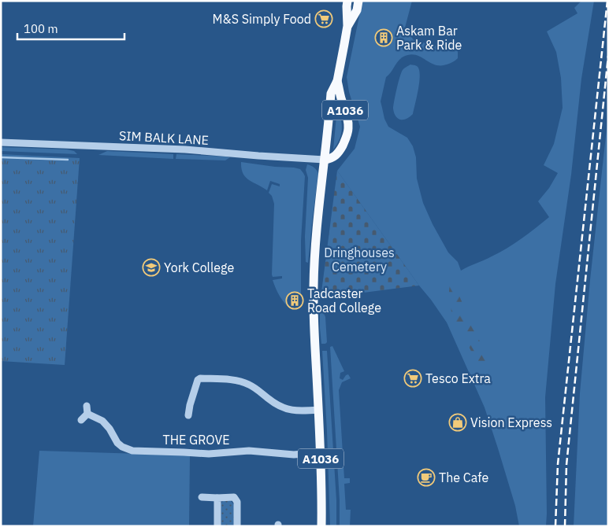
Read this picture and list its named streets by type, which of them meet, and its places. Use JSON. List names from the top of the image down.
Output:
{
  "streets": {
    "main road": ["A1036"],
    "street": ["SIM BALK LANE", "THE GROVE"]
  },
  "crossings": [
    ["A1036", "SIM BALK LANE"],
    ["A1036", "THE GROVE"]
  ],
  "parks": ["Dringhouses Cemetery"],
  "places": {
    "supermarket": ["M&S Simply Food", "Tesco Extra"],
    "building": ["Askam Bar Park & Ride", "Tadcaster Road College"],
    "school or university": ["York College"],
    "shop": ["Vision Express"],
    "cafe": ["The Cafe"]
  },
  "scale_bar": "100 m"
}
